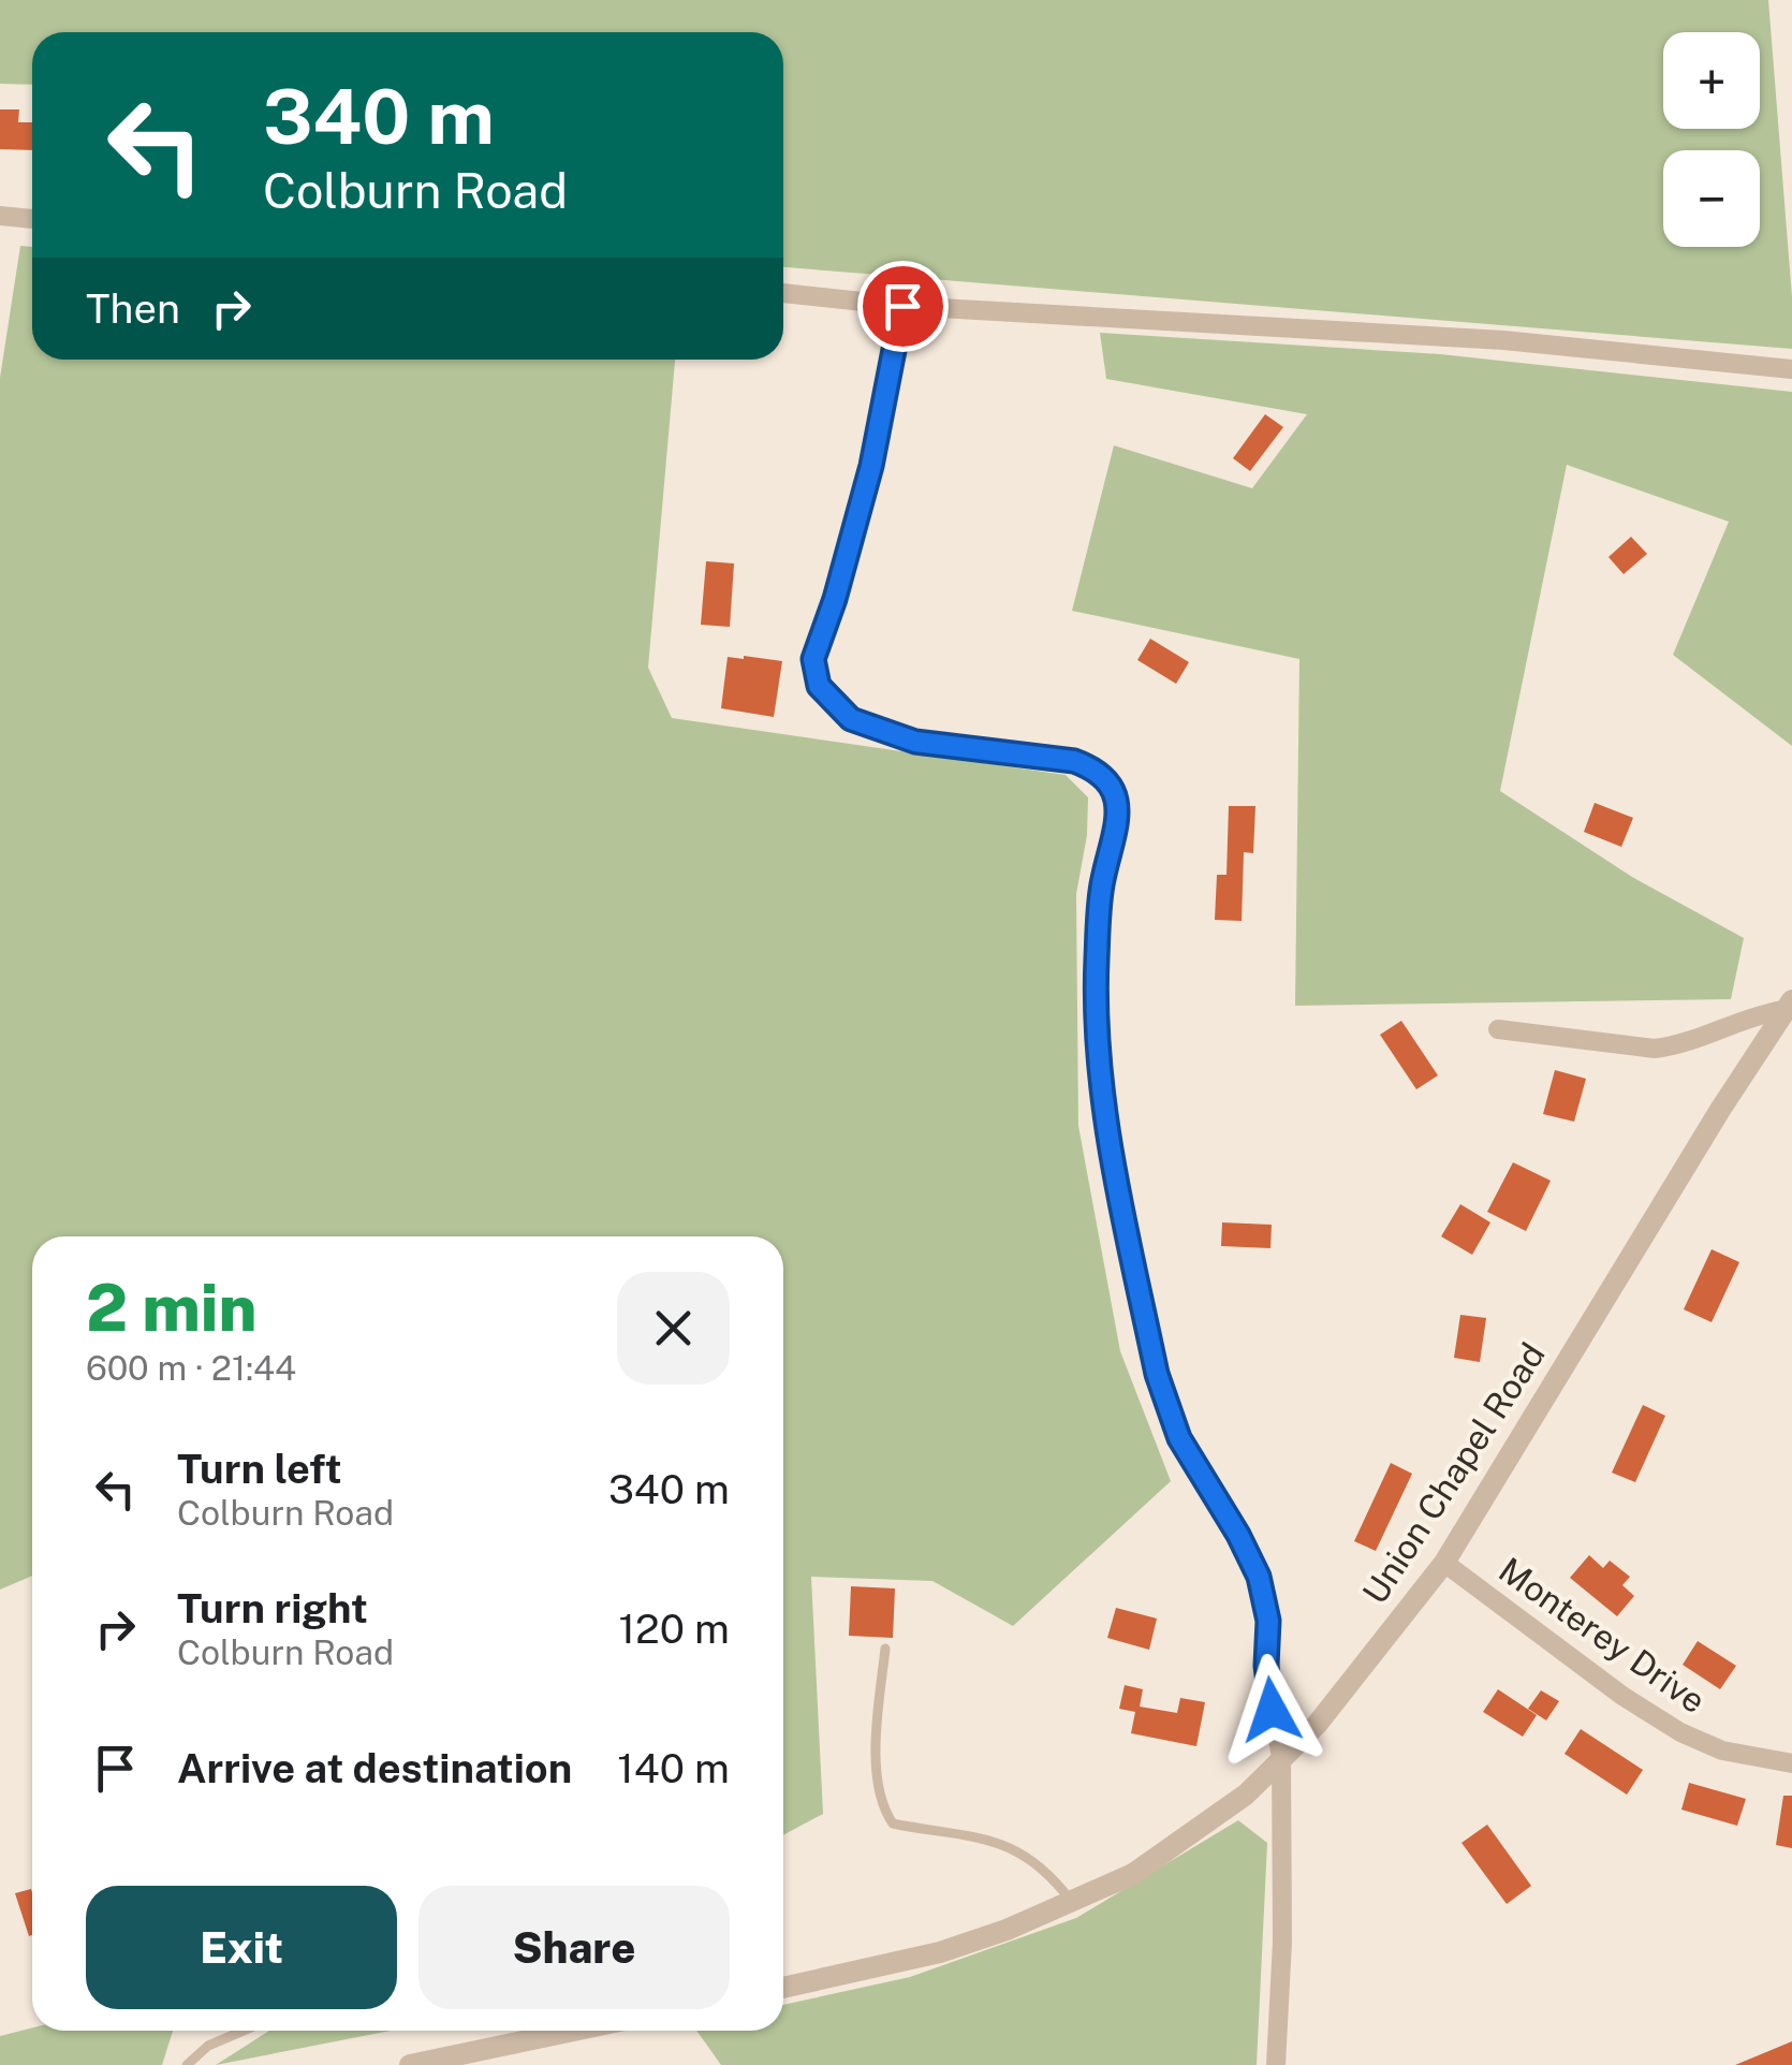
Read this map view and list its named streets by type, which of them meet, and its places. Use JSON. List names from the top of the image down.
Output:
{
  "streets": {
    "street": ["Union Chapel Road", "Monterey Drive"]
  },
  "crossings": [
    ["Union Chapel Road", "Monterey Drive"]
  ],
  "page": {
    "map_buttons": ["+", "−"],
    "turn": ["340 m", "Colburn Road"],
    "then": "Then",
    "heading": ["2 min", "600 m · 21:44"],
    "list": [
      {
        "name": "Turn left",
        "note": "Colburn Road",
        "value": "340 m"
      },
      {
        "name": "Turn right",
        "note": "Colburn Road",
        "value": "120 m"
      },
      {
        "name": "Arrive at destination",
        "value": "140 m"
      }
    ],
    "buttons": ["Exit", "Share"]
  }
}
